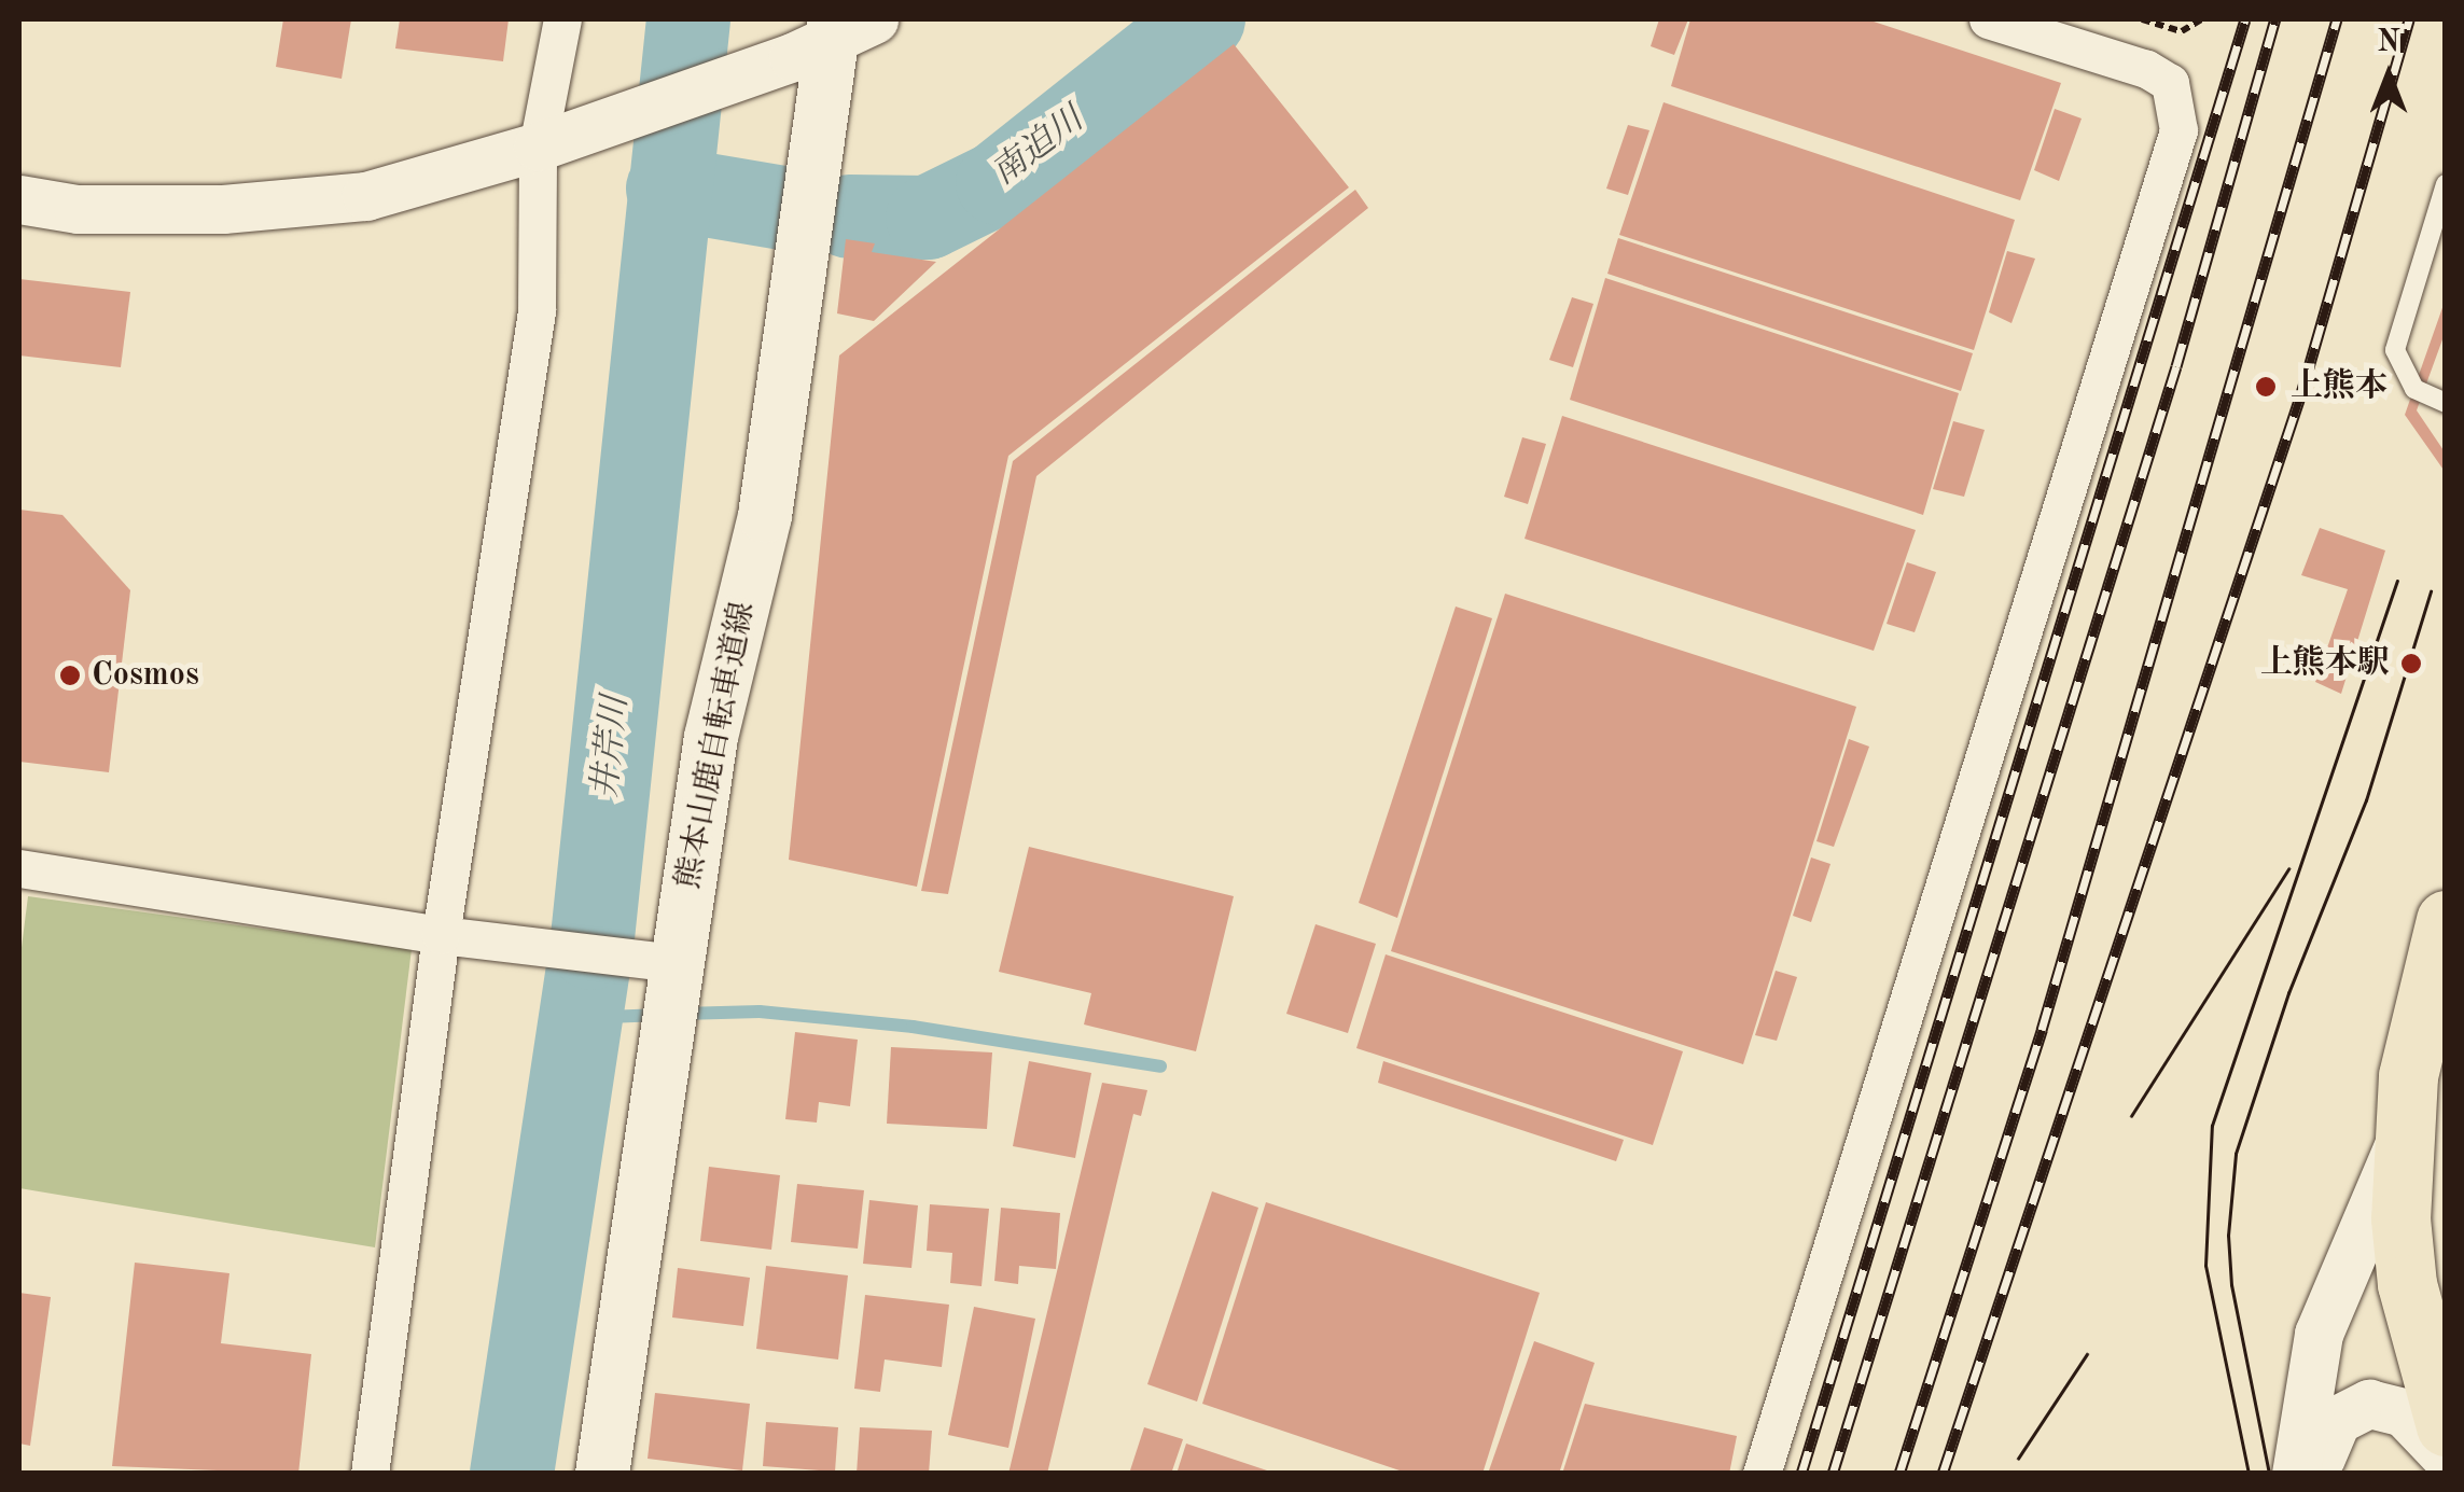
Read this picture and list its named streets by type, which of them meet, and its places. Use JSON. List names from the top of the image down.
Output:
{
  "streets": {
    "main road": ["熊本山鹿自転車道線"]
  },
  "water": ["南迫川", "井芹川"],
  "places": ["上熊本", "上熊本駅", "Cosmos"],
  "north": "top"
}
